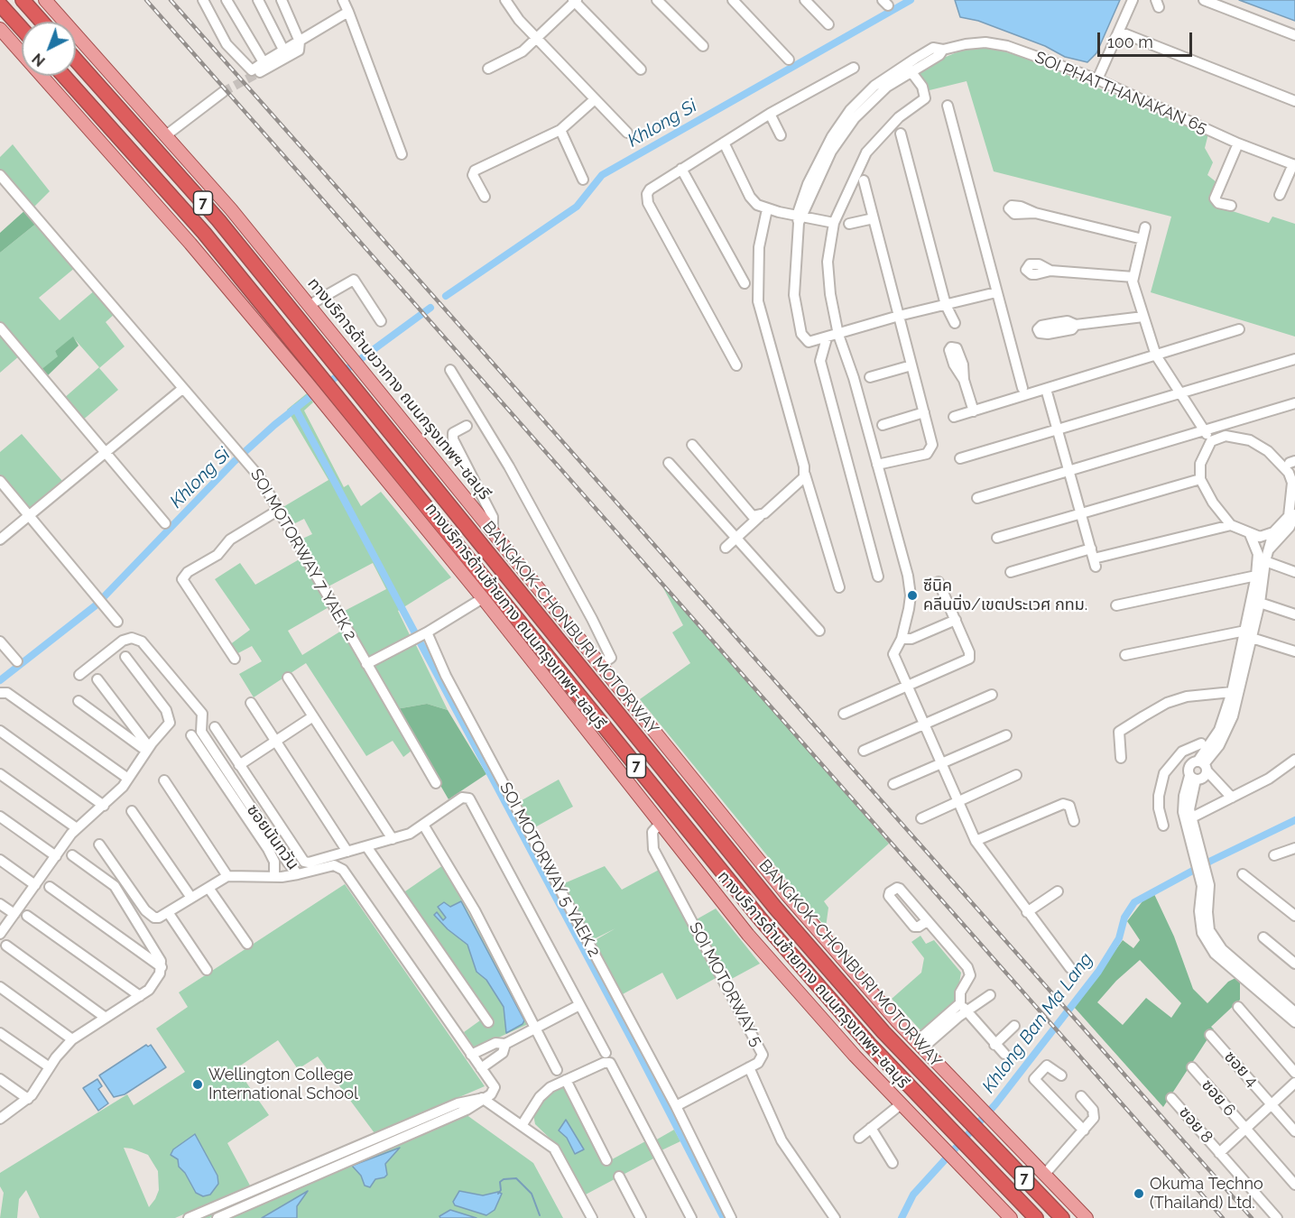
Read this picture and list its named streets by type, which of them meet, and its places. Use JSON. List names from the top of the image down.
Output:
{
  "streets": {
    "highway": ["7", "BANGKOK-CHONBURI MOTORWAY"],
    "main road": ["ทางบริการด้านขวาทาง ถนนกรุงเทพฯ-ชลบุรี", "ทางบริการด้านซ้ายทาง ถนนกรุงเทพฯ-ชลบุรี"],
    "street": [
      "SOI PHATTHANAKAN 65",
      "SOI MOTORWAY 7 YAEK 2",
      "ซอยนันทวัน",
      "SOI MOTORWAY 5 YAEK 2",
      "SOI MOTORWAY 5",
      "ซอย 4",
      "ซอย 6",
      "ซอย 8"
    ]
  },
  "crossings": [
    ["ทางบริการด้านซ้ายทาง ถนนกรุงเทพฯ-ชลบุรี", "SOI MOTORWAY 5"],
    ["SOI MOTORWAY 5 YAEK 2", "SOI MOTORWAY 5"]
  ],
  "water": ["Khlong Si", "Khlong Ban Ma Lang"],
  "places": ["ซีนิค คลีนนิ่ง/เขตประเวศ กทม.", "Wellington College International School", "Okuma Techno (Thailand) Ltd."],
  "scale_bar": "100 m",
  "north": "bottom left"
}
